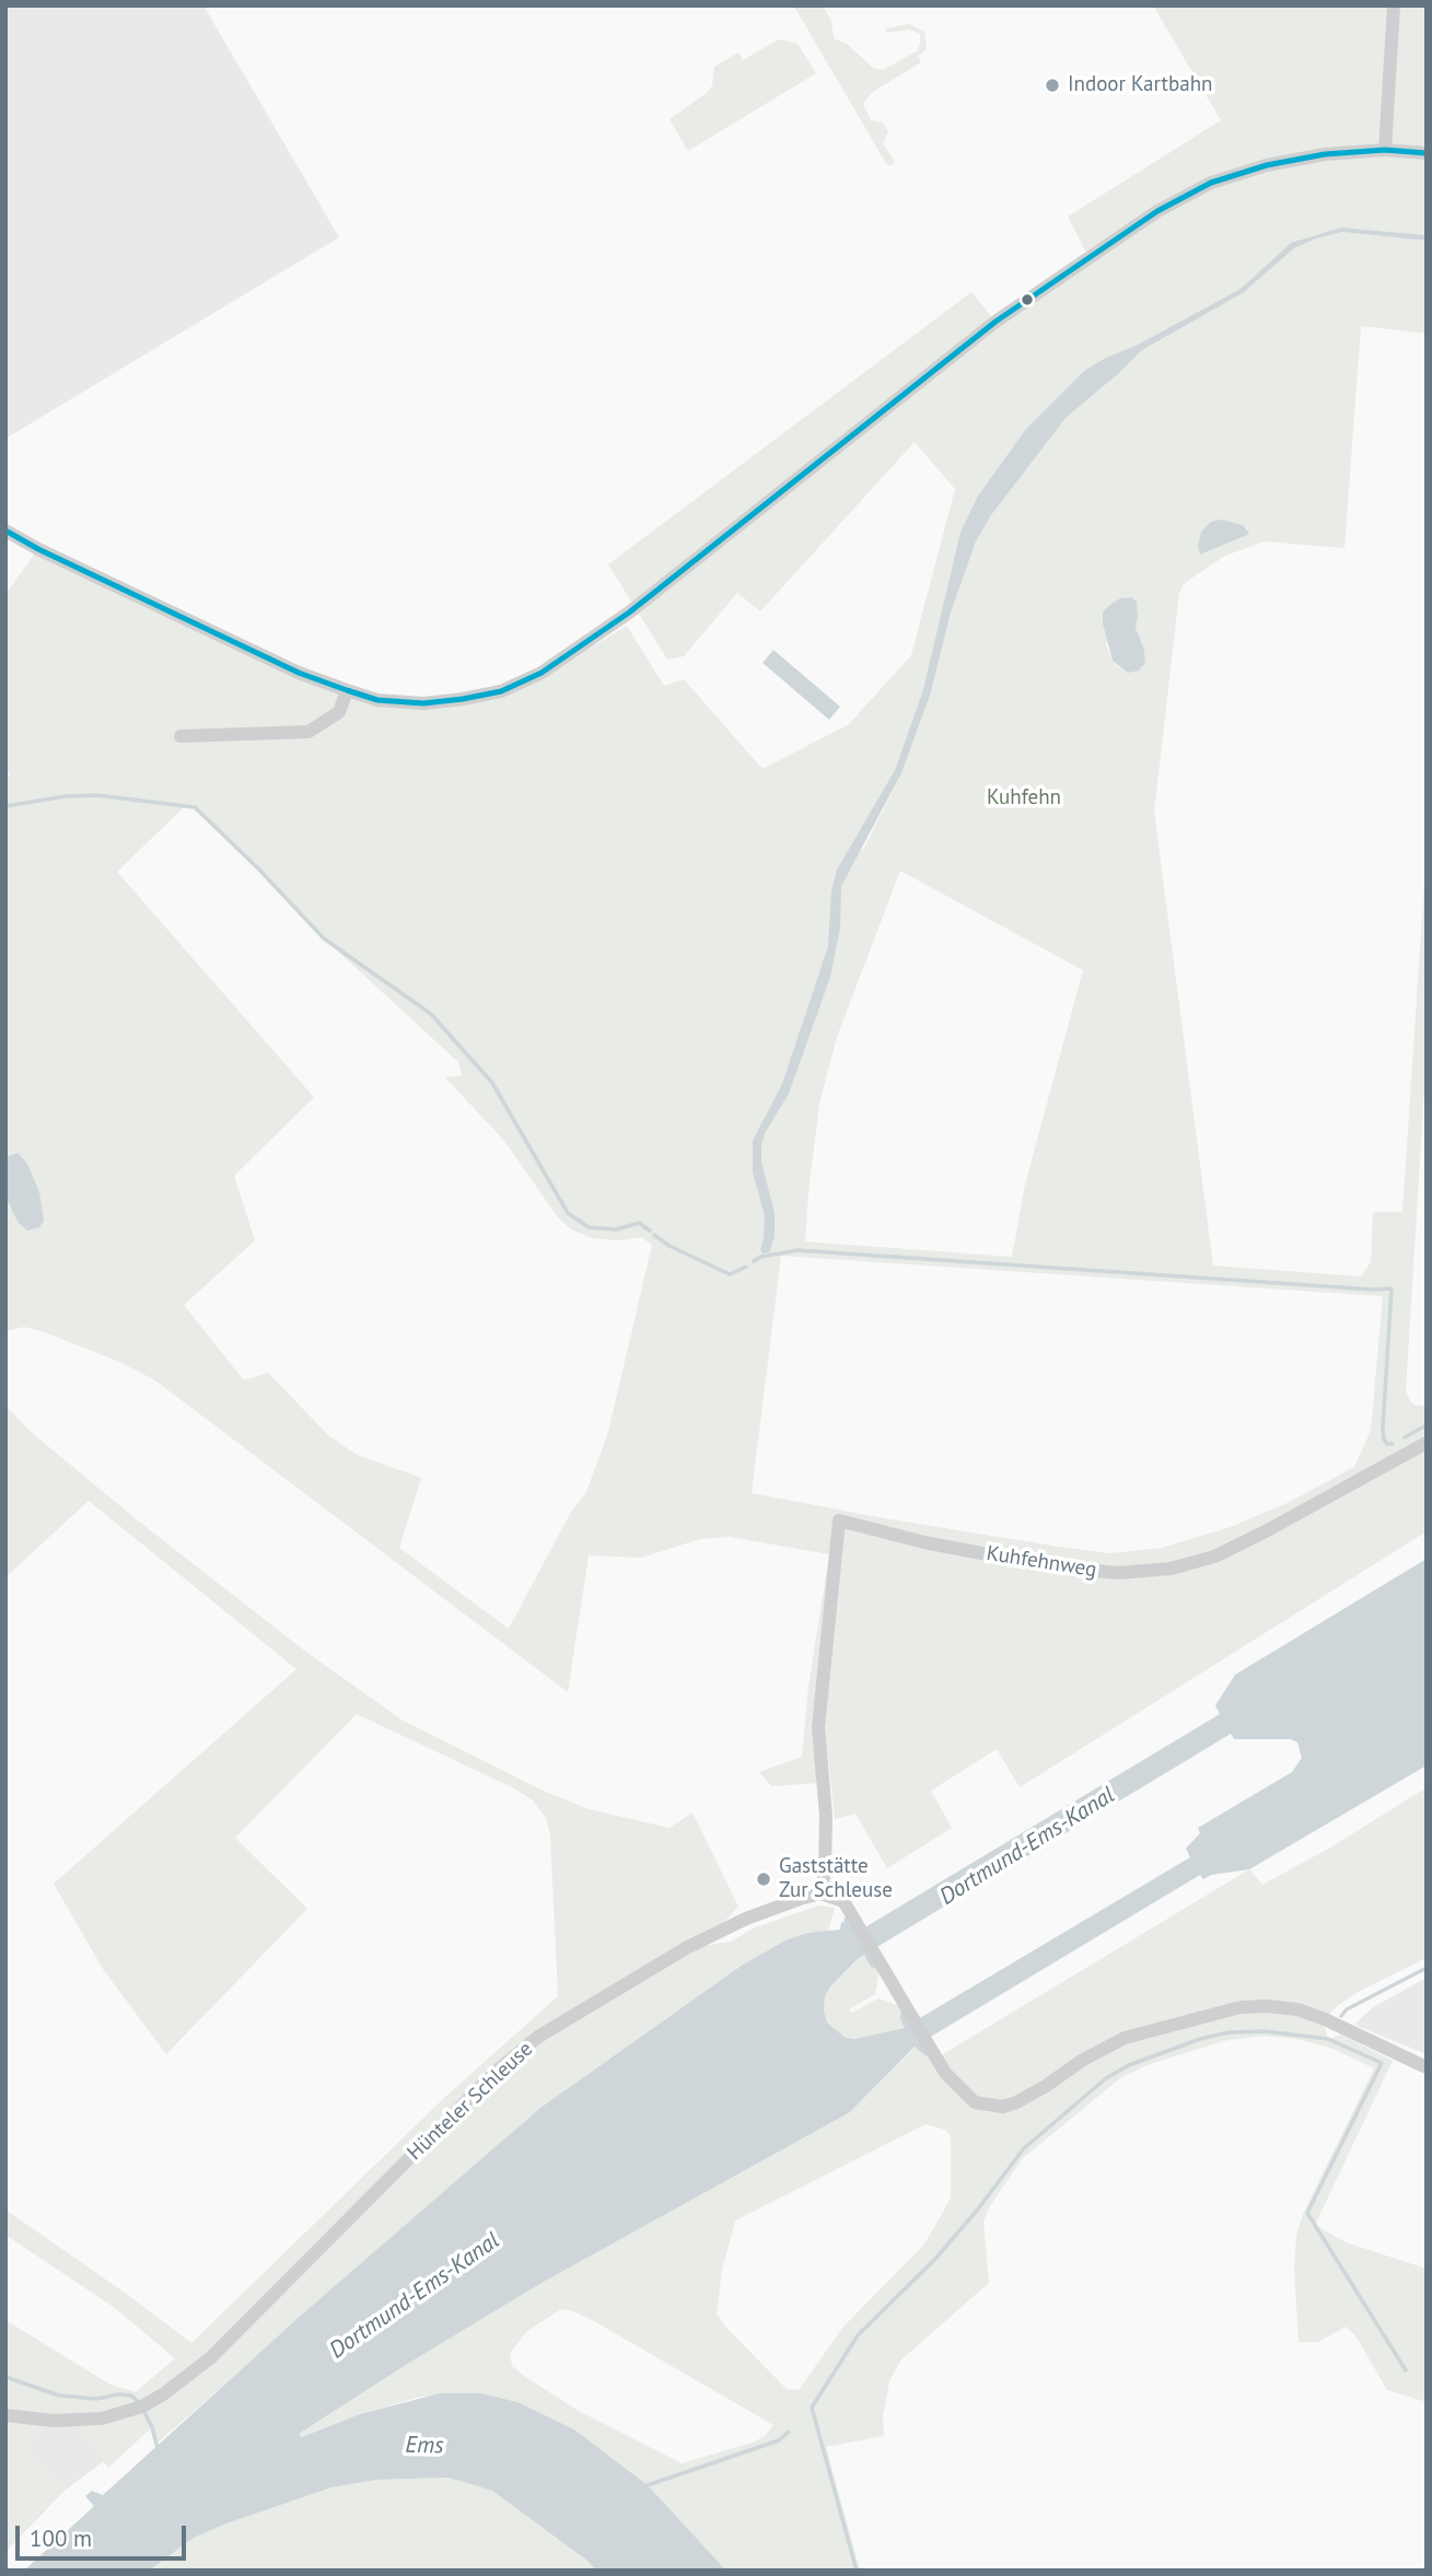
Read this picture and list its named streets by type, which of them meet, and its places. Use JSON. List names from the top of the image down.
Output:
{
  "streets": {
    "street": ["Kuhfehnweg", "Hünteler Schleuse"]
  },
  "crossings": [
    ["Kuhfehnweg", "Hünteler Schleuse"]
  ],
  "water": ["Dortmund-Ems-Kanal", "Ems"],
  "parks": ["Kuhfehn"],
  "places": ["Indoor Kartbahn", "Gaststätte Zur Schleuse"],
  "scale_bar": "100 m"
}
